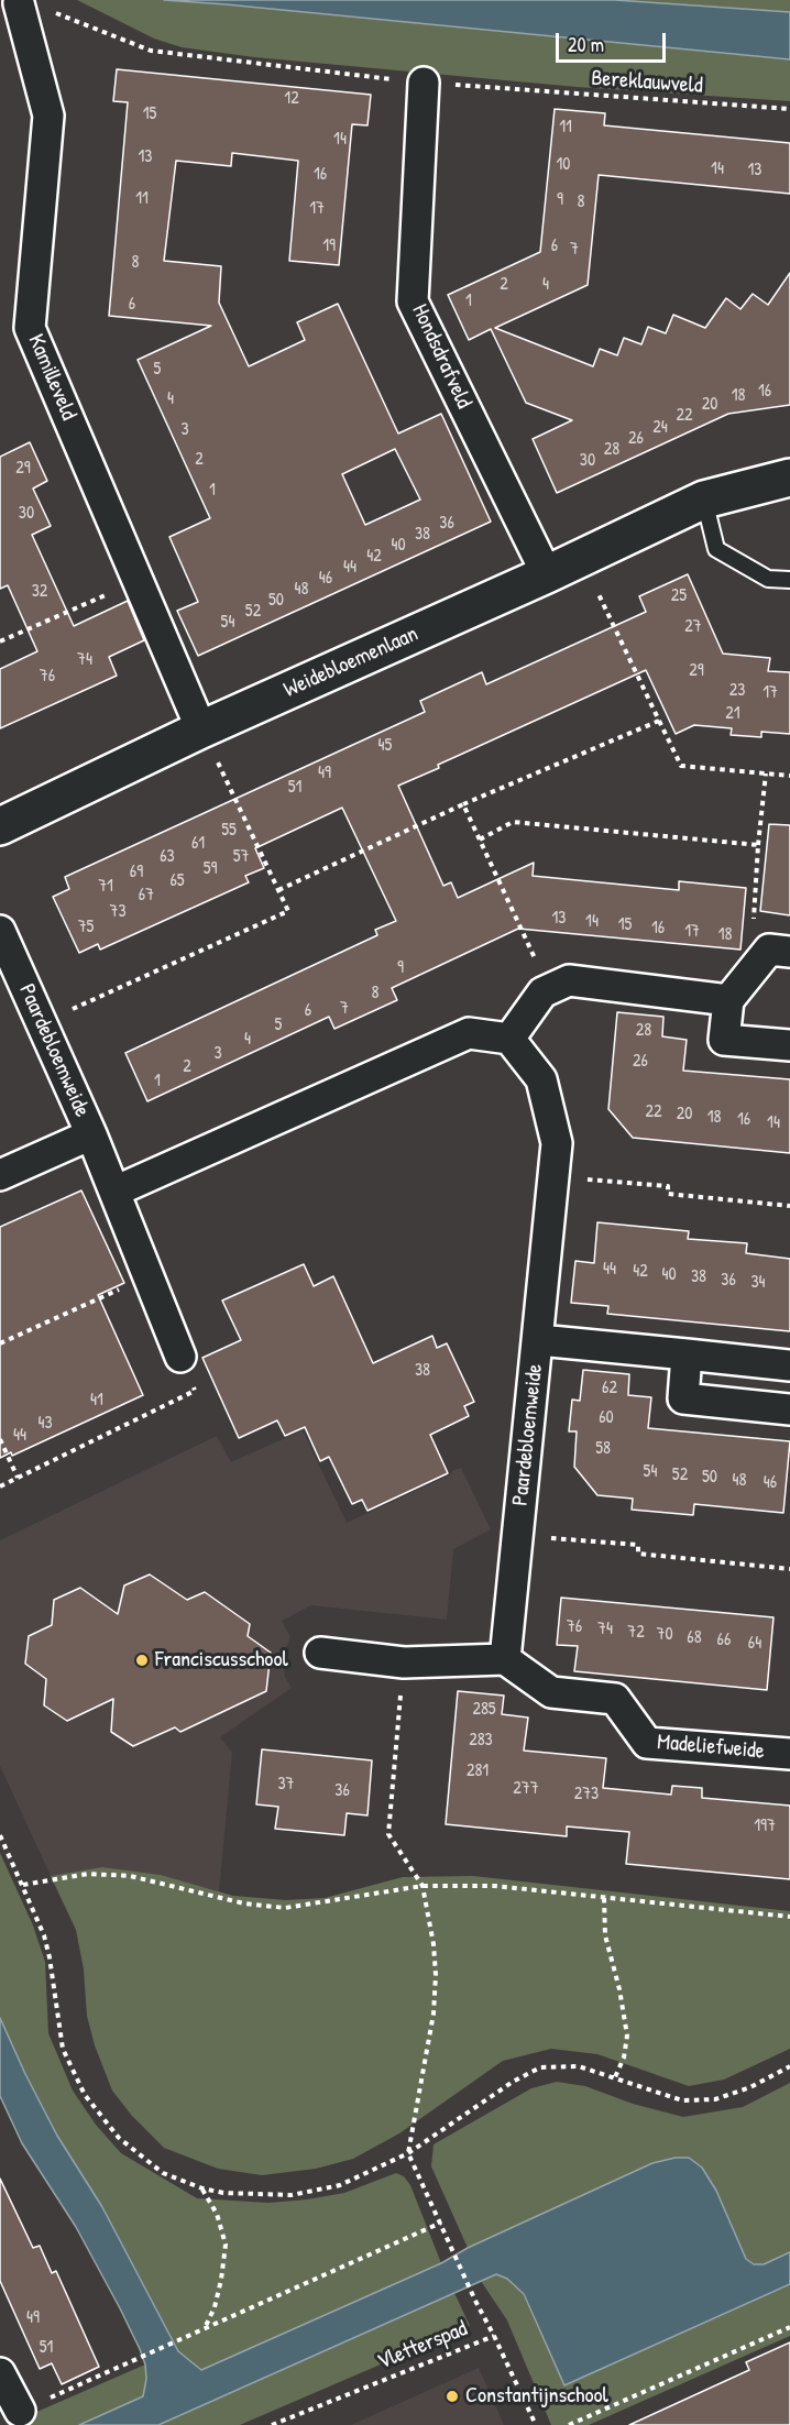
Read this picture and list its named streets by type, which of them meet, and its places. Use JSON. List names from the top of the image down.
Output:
{
  "streets": {
    "street": [
      "Hondsdrafveld",
      "Kamilleveld",
      "Weidebloemenlaan",
      "Paardebloemweide",
      "Madeliefweide"
    ],
    "path": ["Bereklauwveld", "Vletterspad"]
  },
  "crossings": [
    ["Bereklauwveld", "Hondsdrafveld"],
    ["Bereklauwveld", "Kamilleveld"],
    ["Hondsdrafveld", "Weidebloemenlaan"],
    ["Kamilleveld", "Weidebloemenlaan"],
    ["Paardebloemweide", "Madeliefweide"]
  ],
  "places": ["Franciscusschool", "Constantijnschool"],
  "house_numbers": [
    "12",
    "15",
    "11",
    "14",
    "13",
    "10",
    "14",
    "13",
    "16",
    "11",
    "9",
    "8",
    "17",
    "19",
    "6",
    "7",
    "8",
    "2",
    "4",
    "1",
    "6",
    "5",
    "16",
    "18",
    "4",
    "20",
    "22",
    "24",
    "3",
    "26",
    "28",
    "2",
    "30",
    "29",
    "1",
    "30",
    "36",
    "38",
    "40",
    "42",
    "44",
    "46",
    "48",
    "32",
    "25",
    "50",
    "52",
    "54",
    "27",
    "74",
    "29",
    "76",
    "23",
    "17",
    "21",
    "45",
    "49",
    "51",
    "55",
    "61",
    "63",
    "57",
    "59",
    "69",
    "65",
    "71",
    "67",
    "73",
    "13",
    "14",
    "15",
    "75",
    "16",
    "17",
    "18",
    "9",
    "8",
    "7",
    "6",
    "5",
    "28",
    "4",
    "3",
    "26",
    "2",
    "1",
    "22",
    "20",
    "18",
    "16",
    "14",
    "44",
    "42",
    "40",
    "38",
    "36",
    "34",
    "38",
    "62",
    "41",
    "60",
    "43",
    "44",
    "58",
    "54",
    "52",
    "50",
    "48",
    "46",
    "76",
    "74",
    "72",
    "70",
    "68",
    "66",
    "64",
    "285",
    "283",
    "281",
    "37",
    "277",
    "36",
    "273",
    "197",
    "49",
    "51"
  ],
  "scale_bar": "20 m"
}
